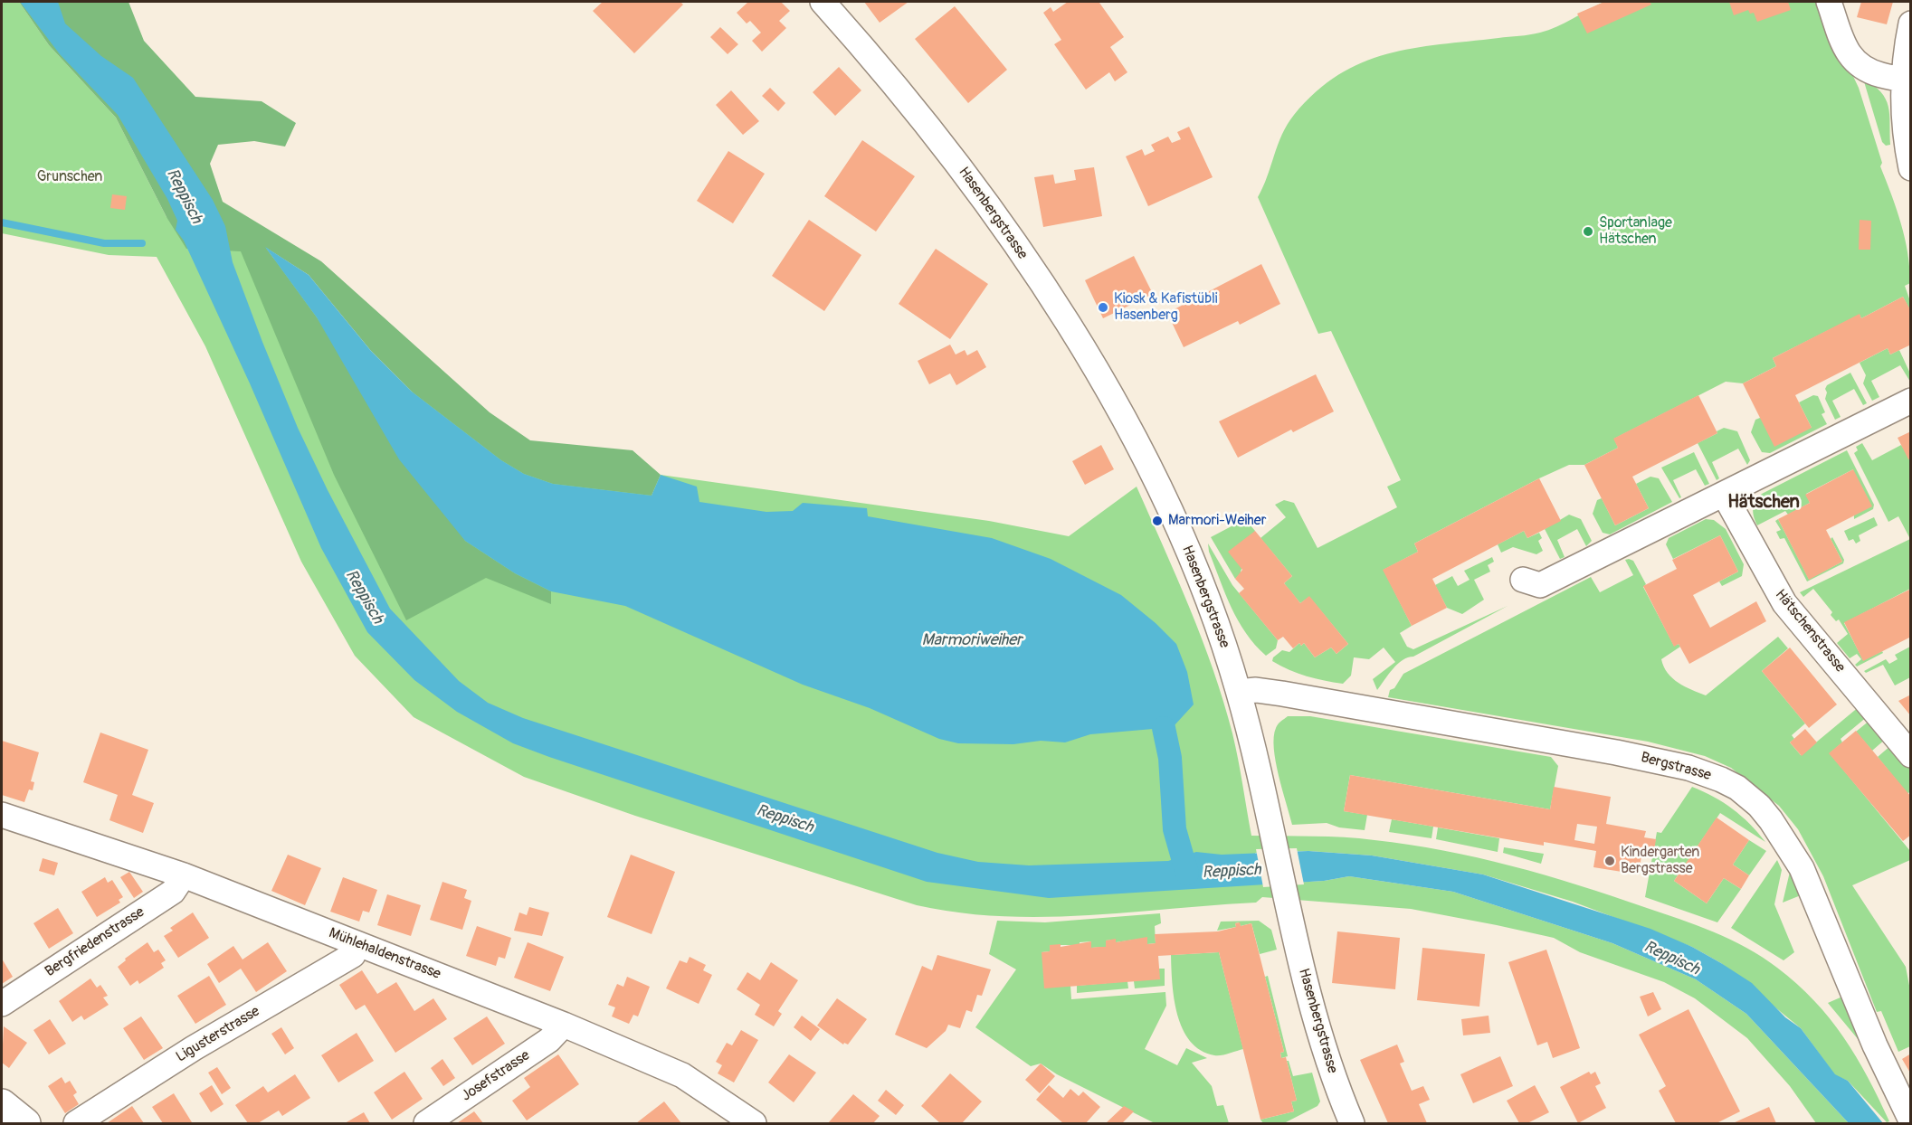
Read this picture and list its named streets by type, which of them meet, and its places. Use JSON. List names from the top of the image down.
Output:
{
  "streets": {
    "street": [
      "Hasenbergstrasse",
      "Hätschenstrasse",
      "Bergstrasse",
      "Bergfriedenstrasse",
      "Mühlehaldenstrasse",
      "Ligusterstrasse",
      "Josefstrasse"
    ]
  },
  "crossings": [
    ["Hasenbergstrasse", "Bergstrasse"],
    ["Bergfriedenstrasse", "Mühlehaldenstrasse"],
    ["Mühlehaldenstrasse", "Ligusterstrasse"],
    ["Mühlehaldenstrasse", "Josefstrasse"]
  ],
  "districts": ["Hätschen"],
  "water": ["Reppisch", "Marmoriweiher"],
  "parks": ["Grunschen"],
  "places": [
    "Sportanlage Hätschen",
    "Kiosk & Kafistübli Hasenberg",
    "Marmori-Weiher",
    "Kindergarten Bergstrasse"
  ]
}
